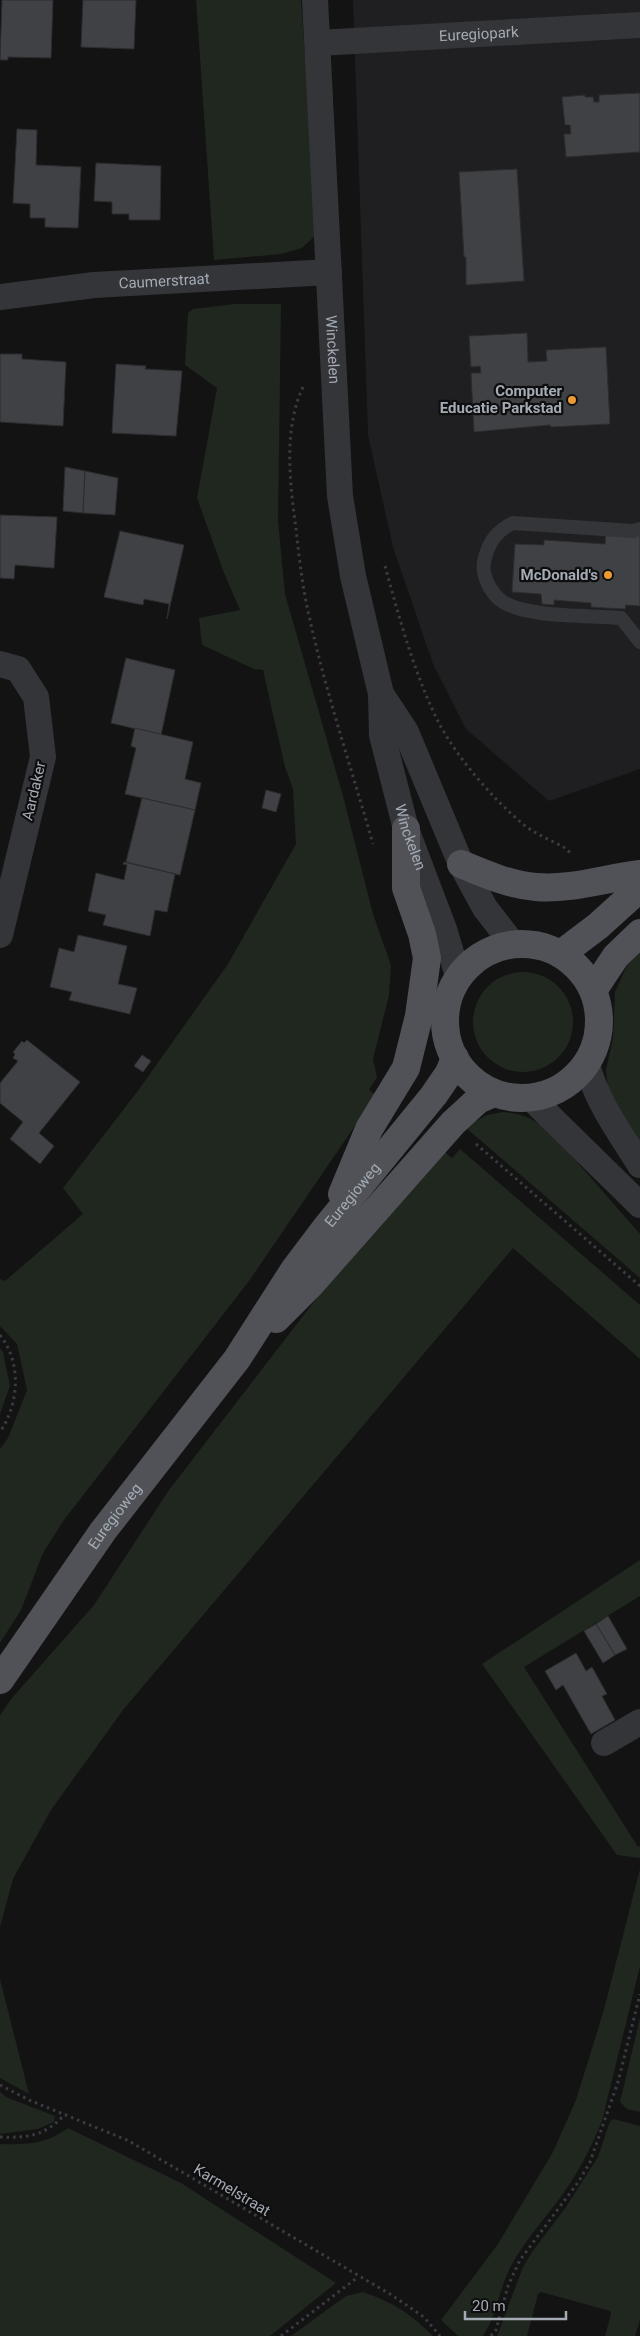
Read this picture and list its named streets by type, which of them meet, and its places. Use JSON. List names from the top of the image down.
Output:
{
  "streets": {
    "main road": ["Euregioweg"],
    "street": [
      "Euregiopark",
      "Caumerstraat",
      "Winckelen",
      "Aardaker"
    ],
    "path": ["Karmelstraat"]
  },
  "crossings": [
    ["Euregiopark", "Winckelen"],
    ["Caumerstraat", "Winckelen"],
    ["Winckelen", "Euregioweg"]
  ],
  "places": ["Computer Educatie Parkstad", "McDonald's"],
  "scale_bar": "20 m"
}
